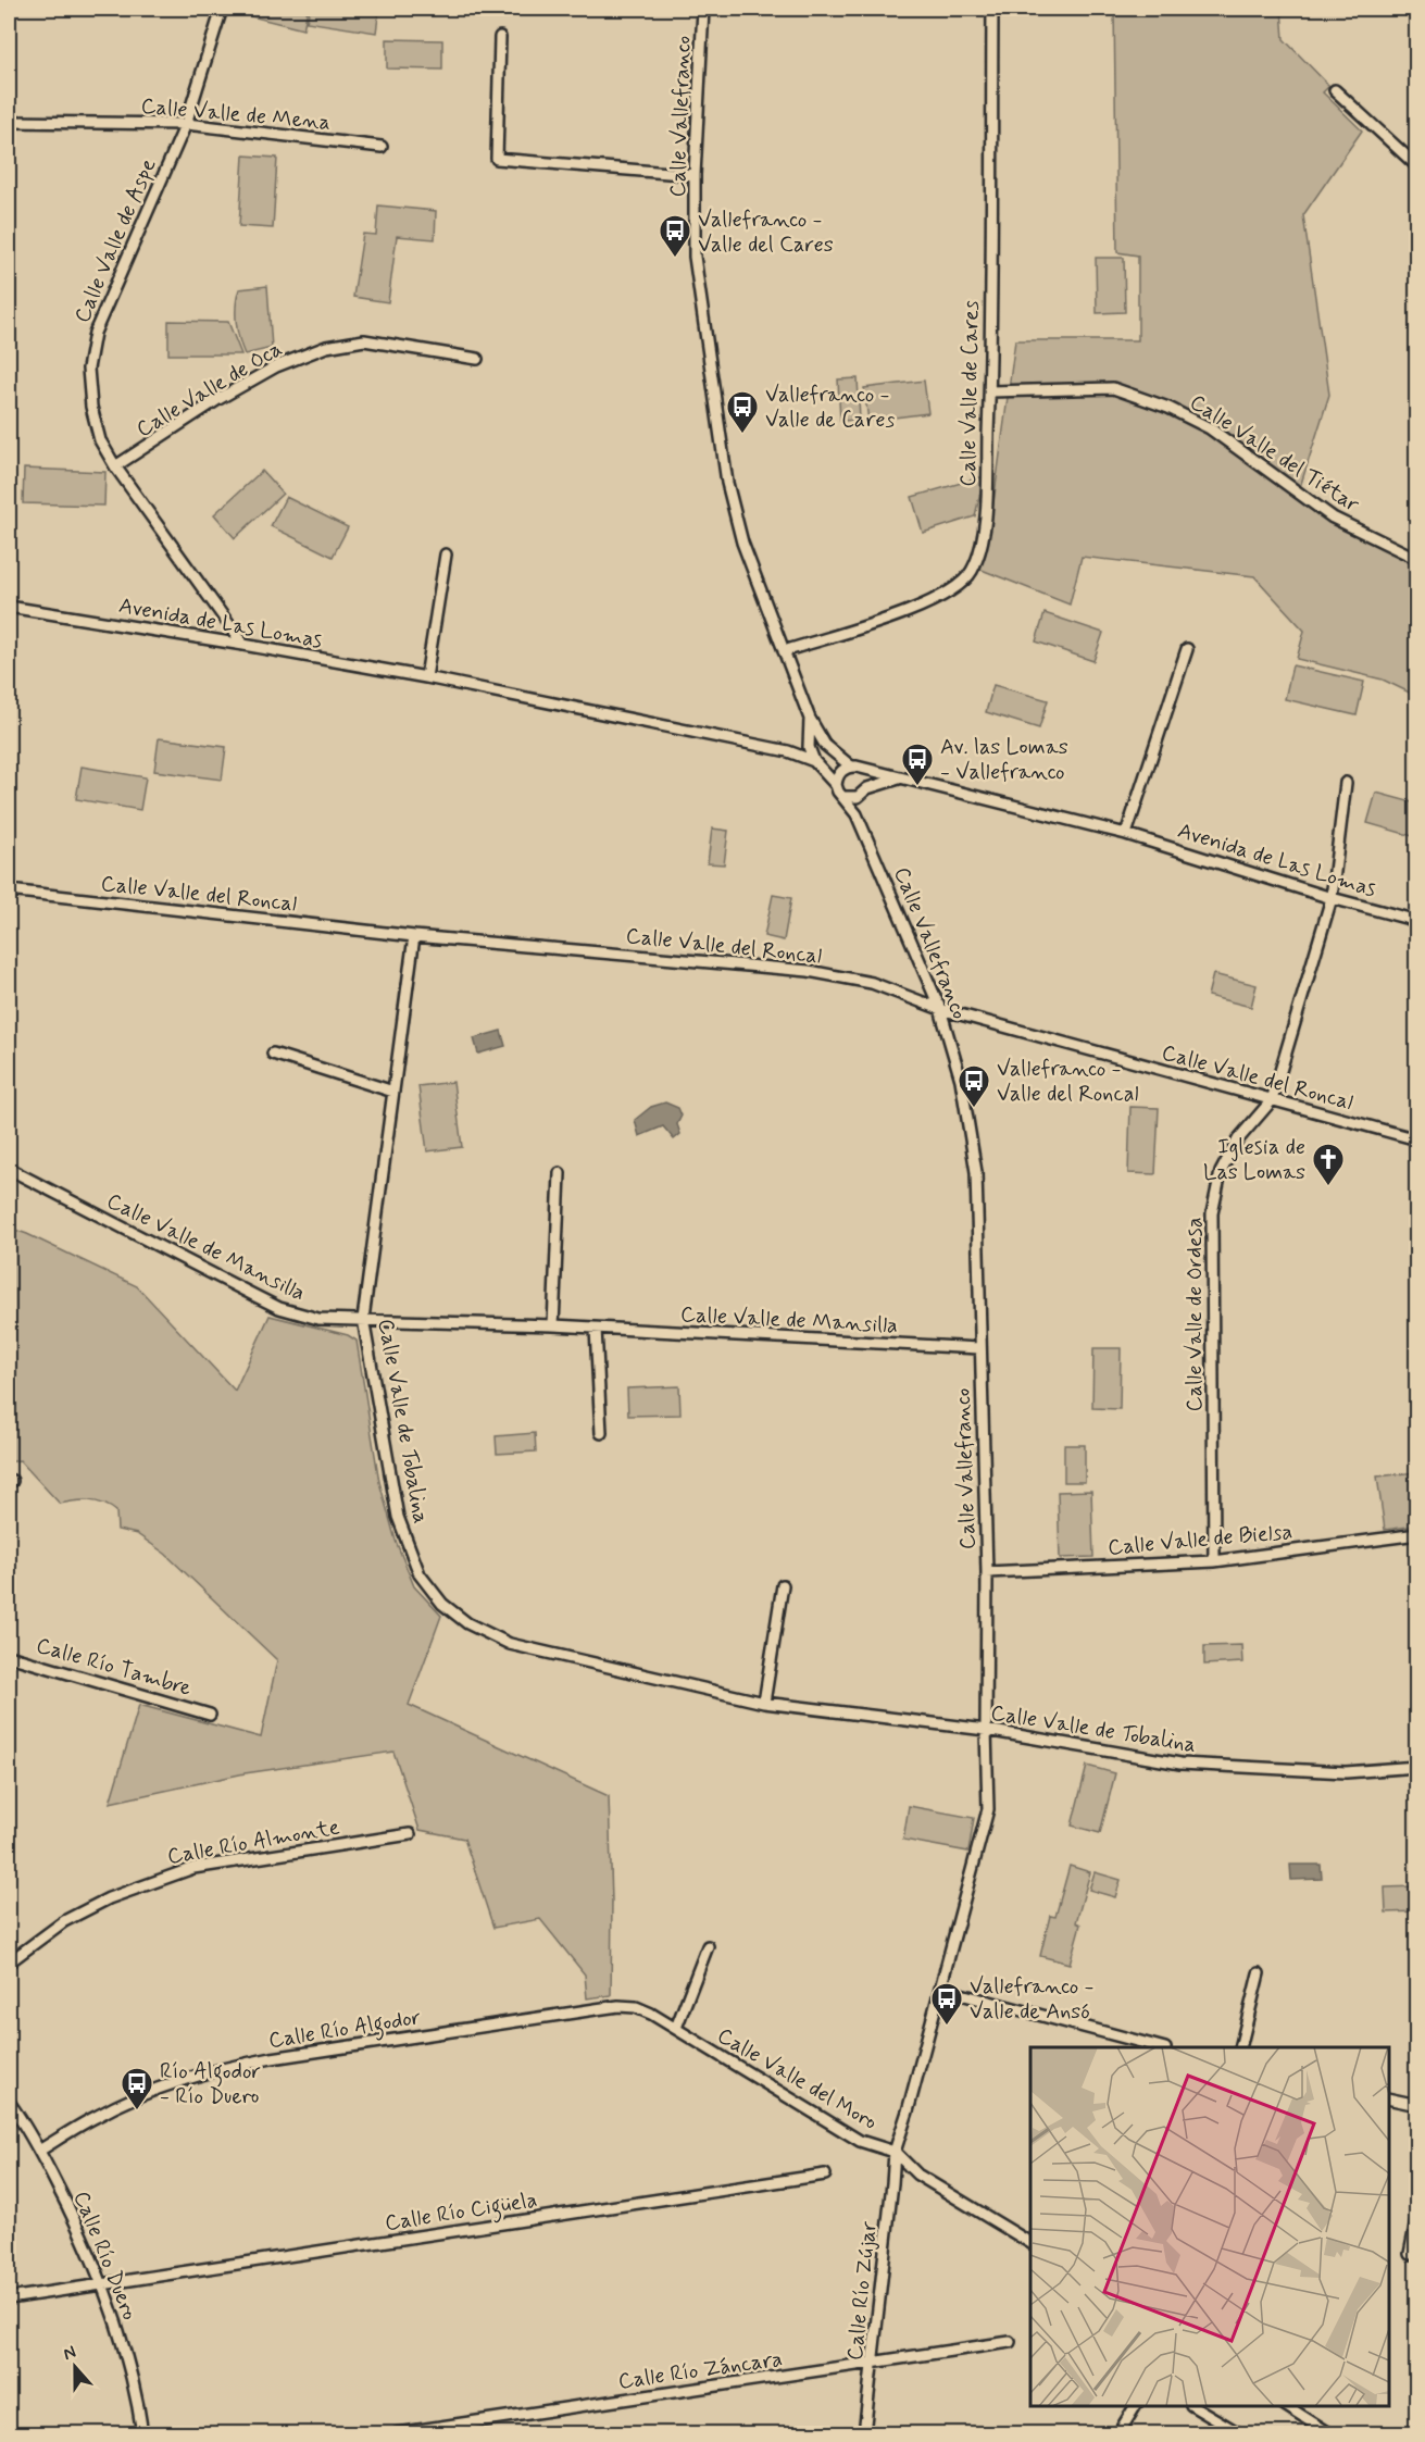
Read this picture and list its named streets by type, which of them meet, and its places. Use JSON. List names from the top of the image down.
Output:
{
  "streets": {
    "street": [
      "Calle Valle de Mena",
      "Calle Vallefranco",
      "Calle Valle de Aspe",
      "Calle Valle de Oca",
      "Calle Valle de Cares",
      "Calle Valle del Tiétar",
      "Avenida de Las Lomas",
      "Calle Valle del Roncal",
      "Calle Valle de Mansilla",
      "Calle Valle de Ordesa",
      "Calle Valle de Tobalina",
      "Calle Valle de Bielsa",
      "Calle Río Tambre",
      "Calle Río Almonte",
      "Calle Río Algodor",
      "Calle Valle del Moro",
      "Calle Río Cigüela",
      "Calle Río Duero",
      "Calle Río Zújar",
      "Calle Río Záncara"
    ]
  },
  "crossings": [
    ["Calle Valle de Mena", "Calle Valle de Aspe"],
    ["Calle Vallefranco", "Calle Valle de Cares"],
    ["Calle Vallefranco", "Avenida de Las Lomas"],
    ["Calle Vallefranco", "Calle Valle del Roncal"],
    ["Calle Vallefranco", "Calle Valle de Mansilla"],
    ["Calle Vallefranco", "Calle Valle de Tobalina"],
    ["Calle Vallefranco", "Calle Valle de Bielsa"],
    ["Calle Vallefranco", "Calle Valle del Moro"],
    ["Calle Vallefranco", "Calle Río Zújar"],
    ["Calle Valle de Aspe", "Calle Valle de Oca"],
    ["Calle Valle de Aspe", "Avenida de Las Lomas"],
    ["Calle Valle de Cares", "Calle Valle del Tiétar"],
    ["Avenida de Las Lomas", "Calle Valle de Ordesa"],
    ["Calle Valle del Roncal", "Calle Valle de Ordesa"],
    ["Calle Valle del Roncal", "Calle Valle de Tobalina"],
    ["Calle Valle de Mansilla", "Calle Valle de Tobalina"],
    ["Calle Valle de Ordesa", "Calle Valle de Bielsa"],
    ["Calle Río Algodor", "Calle Valle del Moro"],
    ["Calle Río Algodor", "Calle Río Duero"],
    ["Calle Valle del Moro", "Calle Río Zújar"],
    ["Calle Río Cigüela", "Calle Río Duero"],
    ["Calle Río Zújar", "Calle Río Záncara"]
  ],
  "places": {
    "bus stop": [
      "Vallefranco - Valle del Cares",
      "Vallefranco - Valle de Cares",
      "Av. las Lomas - Vallefranco",
      "Vallefranco - Valle del Roncal",
      "Vallefranco - Valle de Ansó",
      "Río Algodor - Río Duero"
    ],
    "church": ["Iglesia de Las Lomas"]
  },
  "north": "top"
}
